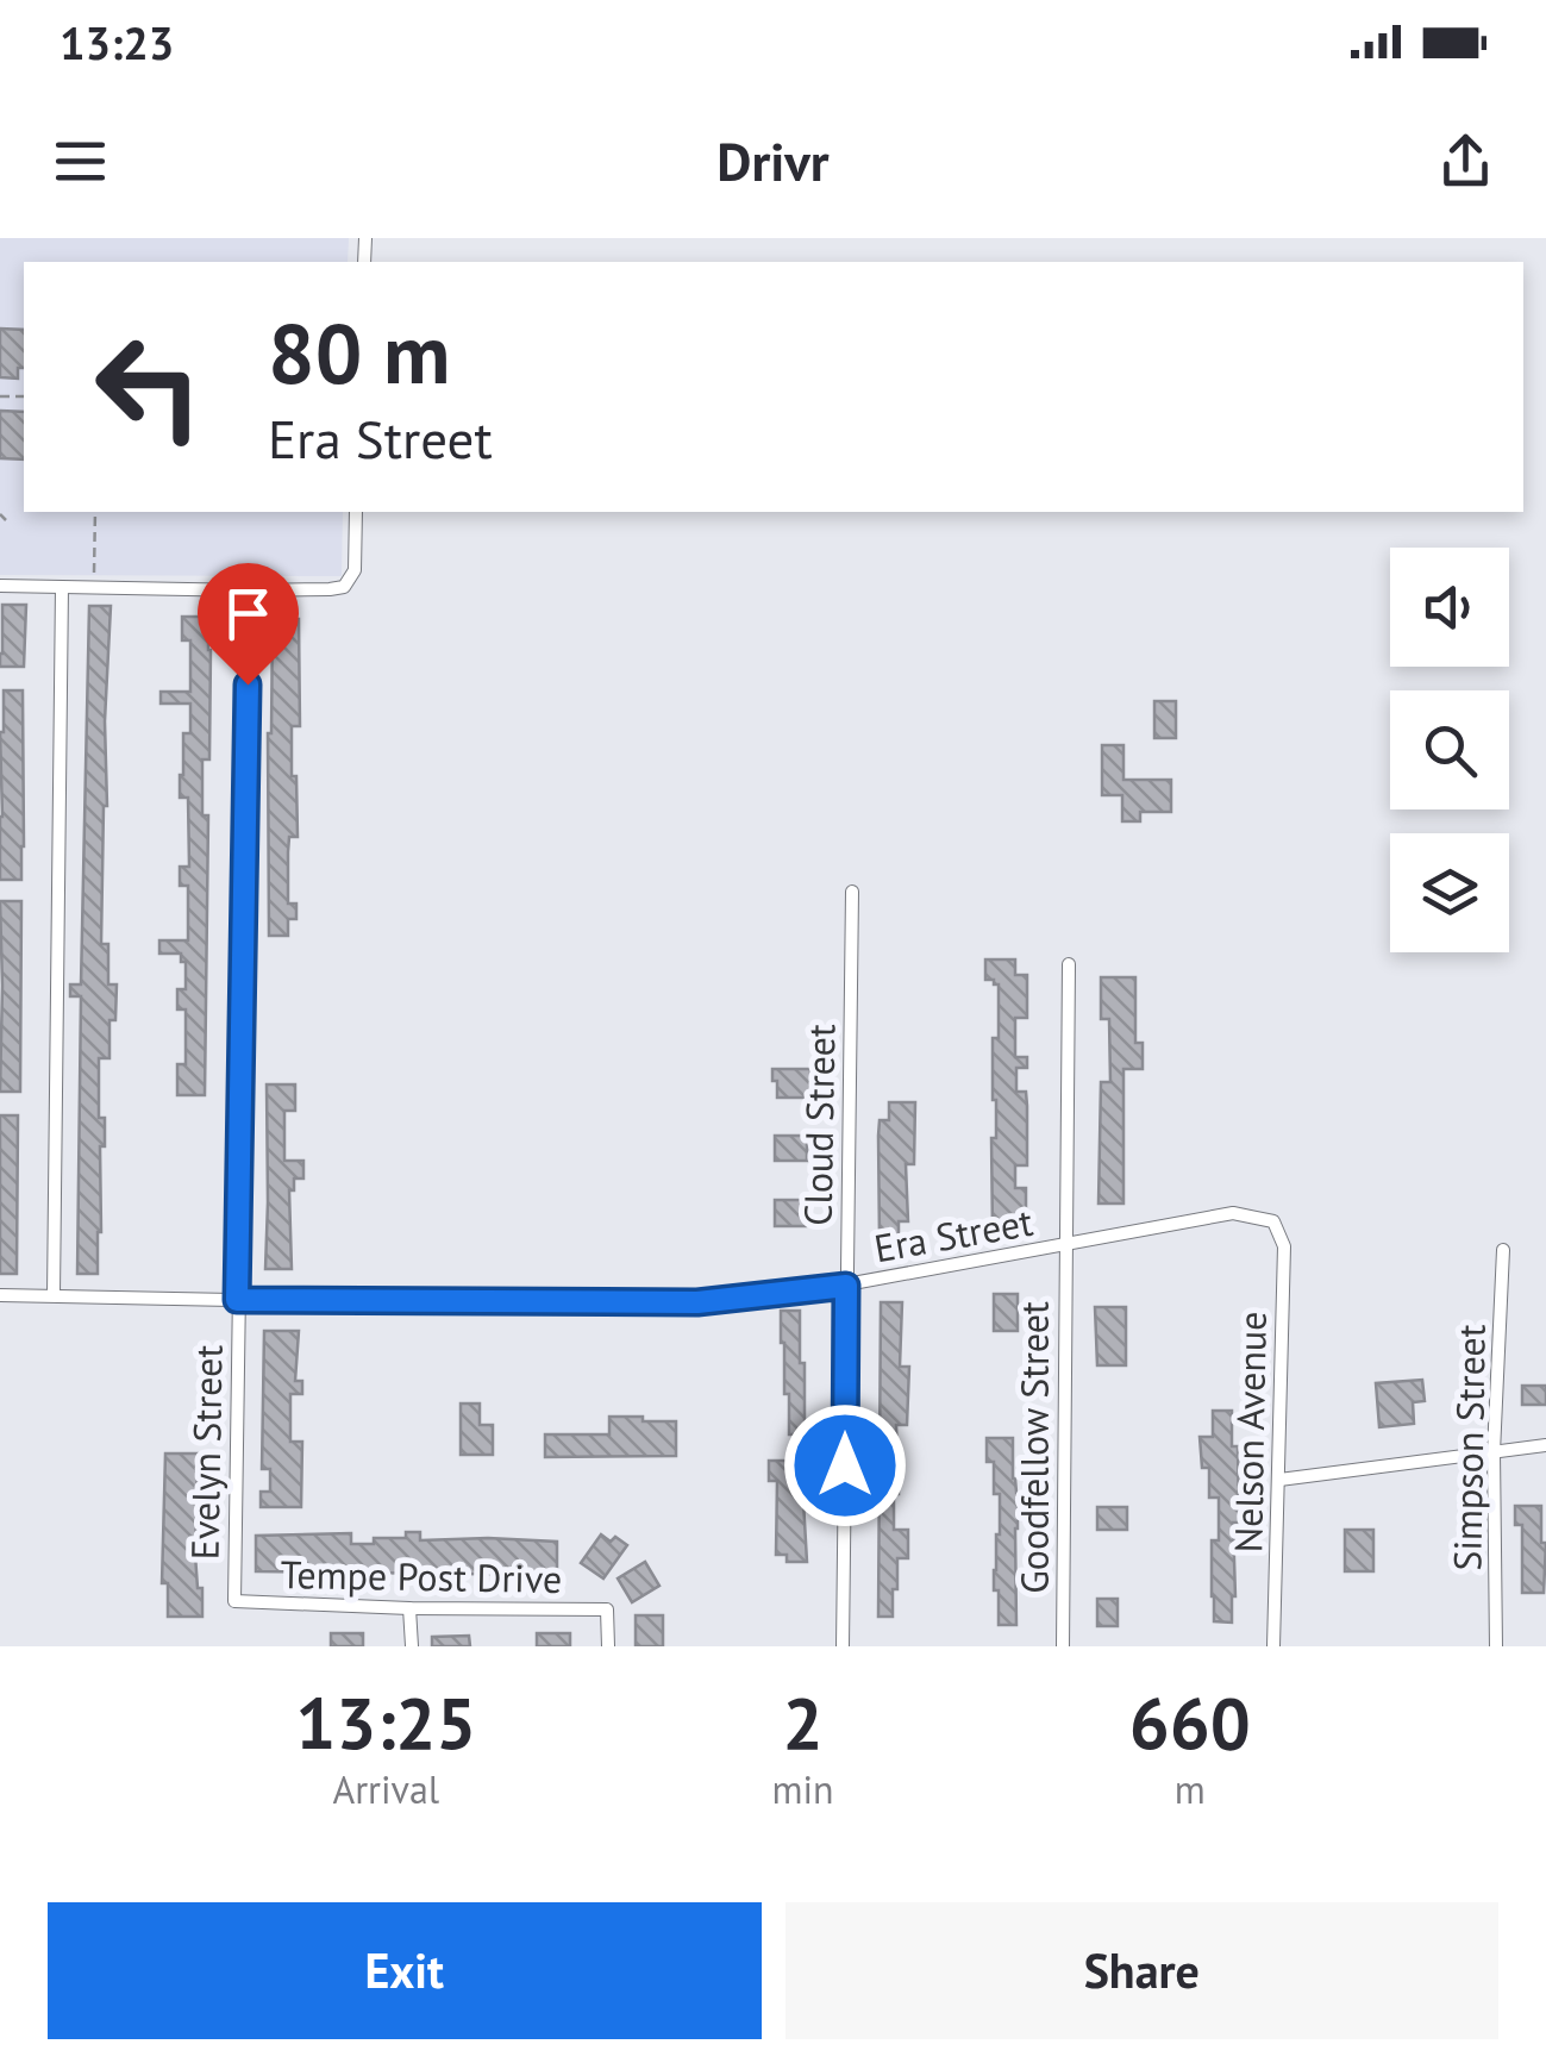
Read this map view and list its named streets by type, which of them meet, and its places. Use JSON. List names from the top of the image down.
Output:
{
  "streets": {
    "street": [
      "Cloud Street",
      "Era Street",
      "Nelson Avenue",
      "Goodfellow Street",
      "Simpson Street",
      "Evelyn Street",
      "Tempe Post Drive"
    ]
  },
  "crossings": [
    ["Cloud Street", "Era Street"],
    ["Era Street", "Nelson Avenue"],
    ["Era Street", "Goodfellow Street"],
    ["Era Street", "Evelyn Street"],
    ["Evelyn Street", "Tempe Post Drive"]
  ],
  "page": {
    "status": "13:23",
    "header": "Drivr",
    "turn": ["80 m", "Era Street"],
    "eta": [
      "13:25",
      "Arrival",
      "2",
      "min",
      "660",
      "m"
    ],
    "buttons": ["Exit", "Share"]
  }
}
